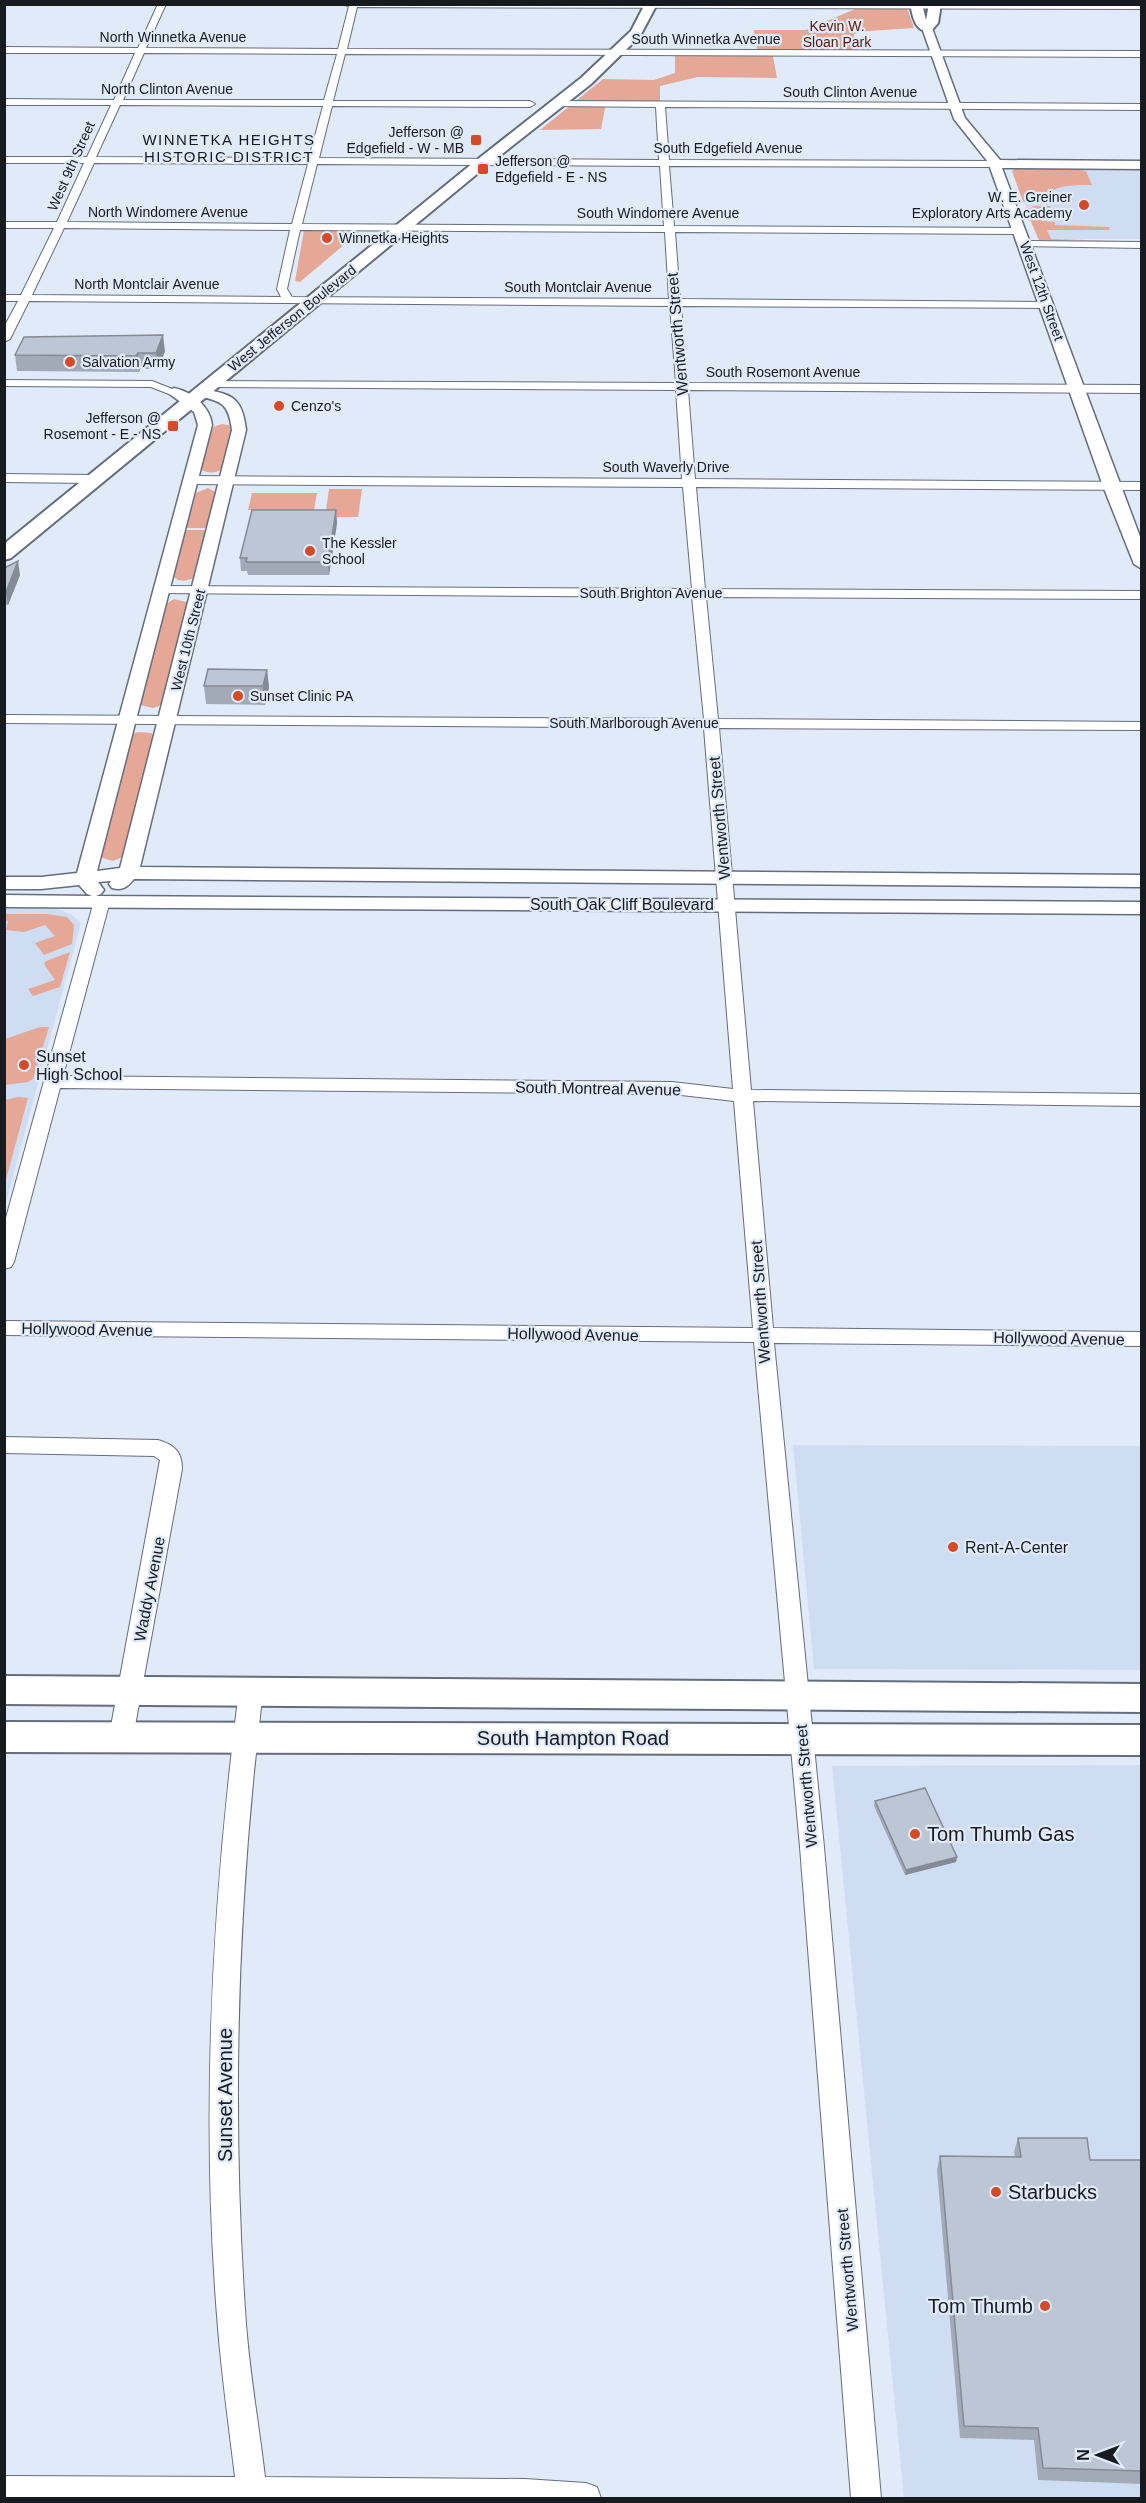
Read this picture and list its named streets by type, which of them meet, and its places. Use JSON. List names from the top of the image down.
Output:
{
  "streets": {
    "main road": ["West 12th Street", "West Jefferson Boulevard", "South Hampton Road"],
    "street": [
      "North Winnetka Avenue",
      "South Winnetka Avenue",
      "North Clinton Avenue",
      "South Clinton Avenue",
      "South Edgefield Avenue",
      "West 9th Street",
      "North Windomere Avenue",
      "South Windomere Avenue",
      "North Montclair Avenue",
      "South Montclair Avenue",
      "Wentworth Street",
      "South Rosemont Avenue",
      "South Waverly Drive",
      "South Brighton Avenue",
      "West 10th Street",
      "South Marlborough Avenue",
      "South Oak Cliff Boulevard",
      "South Montreal Avenue",
      "Hollywood Avenue",
      "Waddy Avenue",
      "Sunset Avenue"
    ]
  },
  "crossings": [
    ["North Winnetka Avenue", "South Winnetka Avenue"],
    ["North Winnetka Avenue", "West 9th Street"],
    ["South Winnetka Avenue", "West 12th Street"],
    ["South Winnetka Avenue", "West Jefferson Boulevard"],
    ["North Clinton Avenue", "West 9th Street"],
    ["South Clinton Avenue", "West 12th Street"],
    ["South Clinton Avenue", "West Jefferson Boulevard"],
    ["South Clinton Avenue", "Wentworth Street"],
    ["South Edgefield Avenue", "West 9th Street"],
    ["South Edgefield Avenue", "West 12th Street"],
    ["South Edgefield Avenue", "West Jefferson Boulevard"],
    ["South Edgefield Avenue", "Wentworth Street"],
    ["West 9th Street", "North Windomere Avenue"],
    ["West 9th Street", "North Montclair Avenue"],
    ["South Windomere Avenue", "West 12th Street"],
    ["South Windomere Avenue", "West Jefferson Boulevard"],
    ["South Windomere Avenue", "Wentworth Street"],
    ["North Montclair Avenue", "South Montclair Avenue"],
    ["North Montclair Avenue", "West Jefferson Boulevard"],
    ["South Montclair Avenue", "West 12th Street"],
    ["South Montclair Avenue", "West Jefferson Boulevard"],
    ["South Montclair Avenue", "Wentworth Street"],
    ["West 12th Street", "South Rosemont Avenue"],
    ["West 12th Street", "South Waverly Drive"],
    ["West Jefferson Boulevard", "South Rosemont Avenue"],
    ["West Jefferson Boulevard", "West 10th Street"],
    ["Wentworth Street", "South Rosemont Avenue"],
    ["Wentworth Street", "South Waverly Drive"],
    ["Wentworth Street", "South Brighton Avenue"],
    ["Wentworth Street", "South Marlborough Avenue"],
    ["Wentworth Street", "South Oak Cliff Boulevard"],
    ["Wentworth Street", "South Montreal Avenue"],
    ["Wentworth Street", "Hollywood Avenue"],
    ["Wentworth Street", "South Hampton Road"],
    ["South Rosemont Avenue", "West 10th Street"],
    ["South Waverly Drive", "West 10th Street"],
    ["South Brighton Avenue", "West 10th Street"],
    ["West 10th Street", "South Marlborough Avenue"],
    ["West 10th Street", "South Oak Cliff Boulevard"],
    ["West 10th Street", "South Montreal Avenue"],
    ["Waddy Avenue", "South Hampton Road"],
    ["South Hampton Road", "Sunset Avenue"]
  ],
  "districts": ["WINNETKA HEIGHTS HISTORIC DISTRICT"],
  "parks": ["Kevin W. Sloan Park"],
  "places": {
    "transit": ["Jefferson @ Edgefield - W - MB", "Jefferson @ Edgefield - E - NS", "Jefferson @ Rosemont - E - NS"],
    "other": [
      "W. E. Greiner Exploratory Arts Academy",
      "Winnetka Heights",
      "Salvation Army",
      "Cenzo's",
      "The Kessler School",
      "Sunset Clinic PA",
      "Sunset High School",
      "Rent-A-Center",
      "Tom Thumb Gas",
      "Starbucks",
      "Tom Thumb"
    ]
  },
  "north": "left"
}
